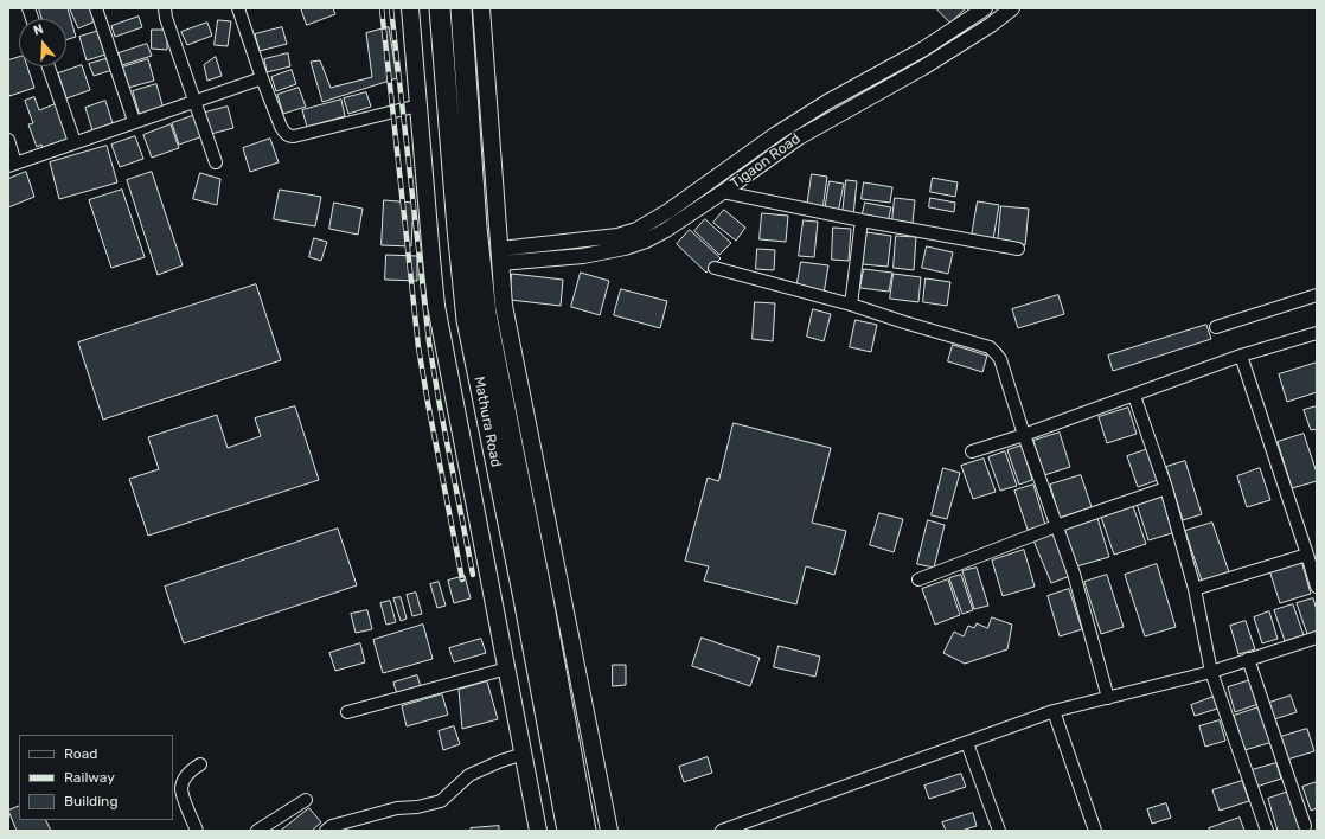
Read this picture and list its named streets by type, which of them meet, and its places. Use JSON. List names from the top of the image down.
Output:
{
  "streets": {
    "highway": ["Mathura Road"],
    "street": ["Tigaon Road"]
  },
  "legend": ["Road", "Railway", "Building"],
  "north": "top"
}
